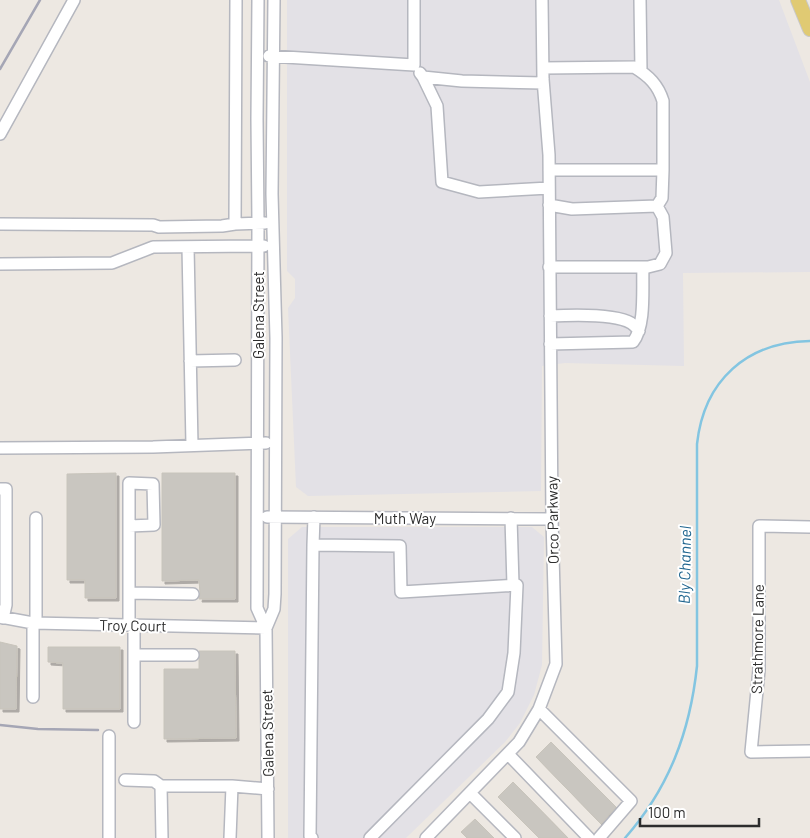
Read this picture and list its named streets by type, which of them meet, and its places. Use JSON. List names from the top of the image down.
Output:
{
  "streets": {
    "street": [
      "Galena Street",
      "Muth Way",
      "Orco Parkway",
      "Troy Court",
      "Strathmore Lane"
    ]
  },
  "crossings": [
    ["Galena Street", "Muth Way"],
    ["Galena Street", "Troy Court"],
    ["Muth Way", "Orco Parkway"]
  ],
  "water": ["Bly Channel"],
  "scale_bar": "100 m"
}
